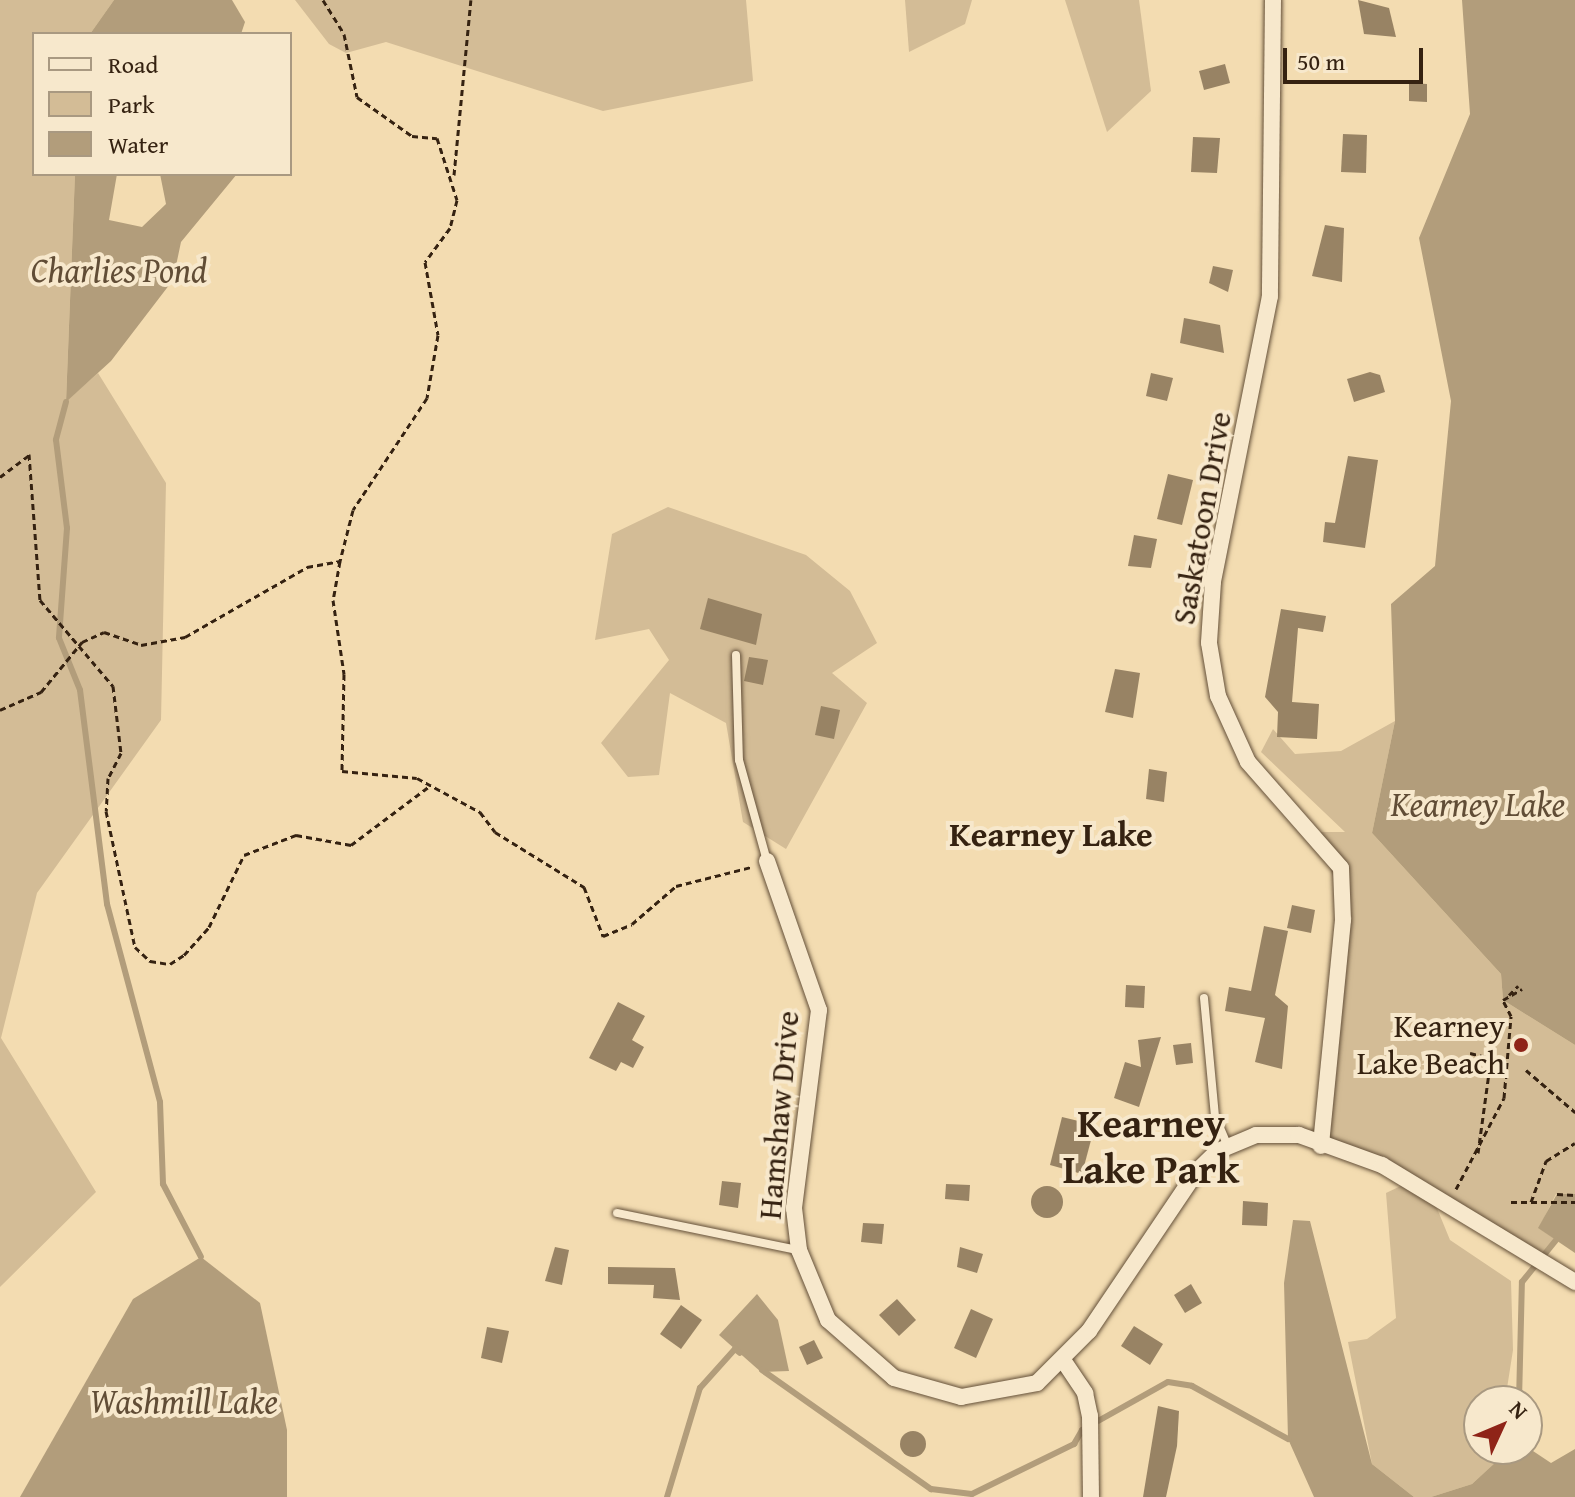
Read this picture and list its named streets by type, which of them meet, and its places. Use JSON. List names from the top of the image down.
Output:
{
  "streets": {
    "street": ["Saskatoon Drive", "Hamshaw Drive"]
  },
  "crossings": [
    ["Saskatoon Drive", "Hamshaw Drive"]
  ],
  "districts": ["Kearney Lake", "Kearney Lake Park"],
  "water": ["Charlies Pond", "Kearney Lake", "Washmill Lake"],
  "places": ["Kearney Lake Beach"],
  "legend": ["Road", "Park", "Water"],
  "scale_bar": "50 m",
  "north": "top right"
}
